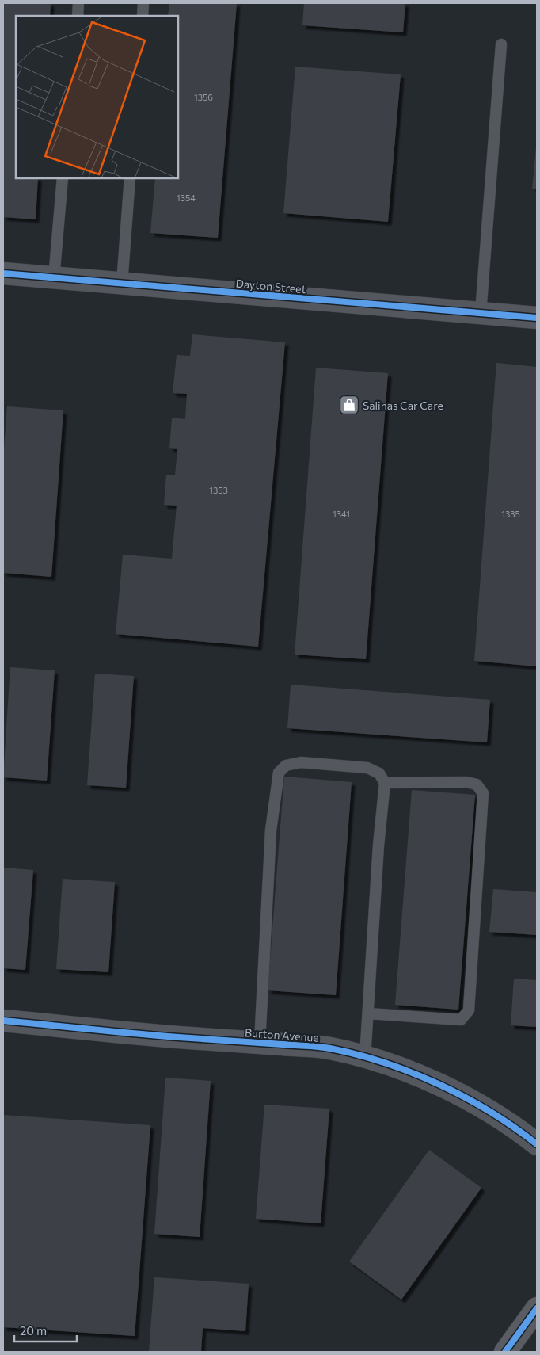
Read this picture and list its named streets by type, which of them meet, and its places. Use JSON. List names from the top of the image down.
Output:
{
  "streets": {
    "street": ["Dayton Street", "Burton Avenue"]
  },
  "places": {
    "shop": ["Salinas Car Care"]
  },
  "house_numbers": [
    "1356",
    "1354",
    "1353",
    "1341",
    "1335"
  ],
  "scale_bar": "20 m"
}
